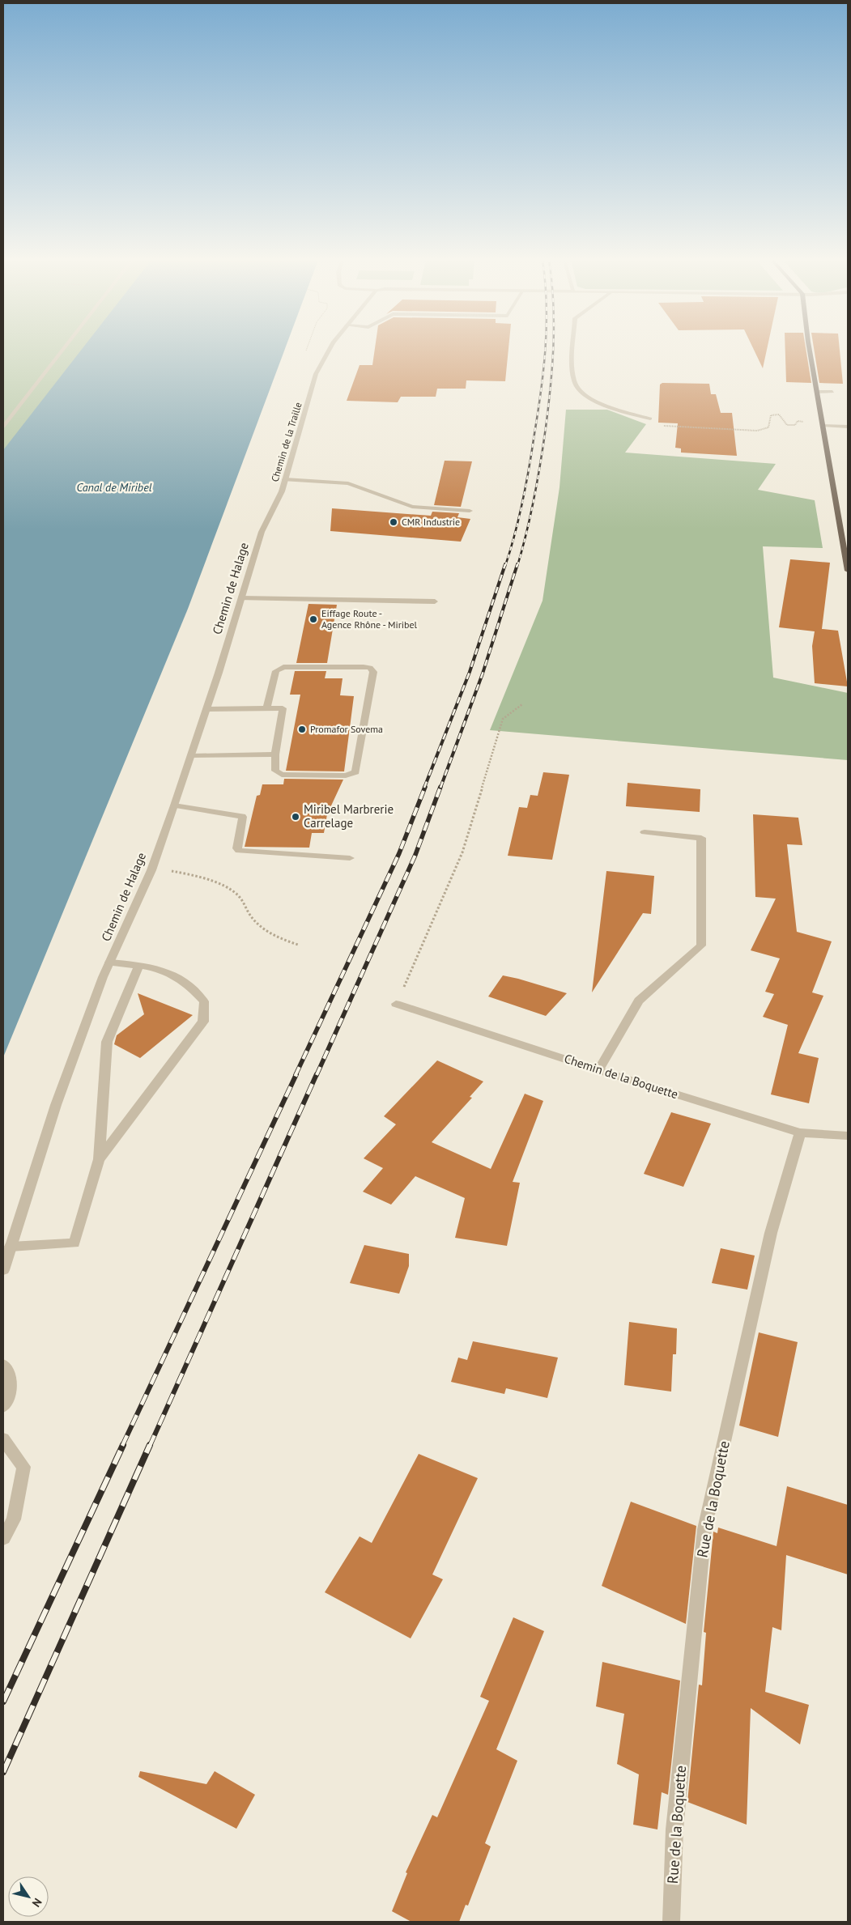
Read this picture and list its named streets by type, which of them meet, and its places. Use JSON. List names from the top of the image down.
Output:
{
  "streets": {
    "street": [
      "Chemin de la Traille",
      "Chemin de Halage",
      "Chemin de la Boquette",
      "Rue de la Boquette"
    ]
  },
  "crossings": [
    ["Chemin de la Traille", "Chemin de Halage"],
    ["Chemin de la Boquette", "Rue de la Boquette"]
  ],
  "water": ["Canal de Miribel"],
  "places": [
    "CMR Industrie",
    "Eiffage Route - Agence Rhône - Miribel",
    "Promafor Sovema",
    "Miribel Marbrerie Carrelage"
  ],
  "north": "bottom right"
}
